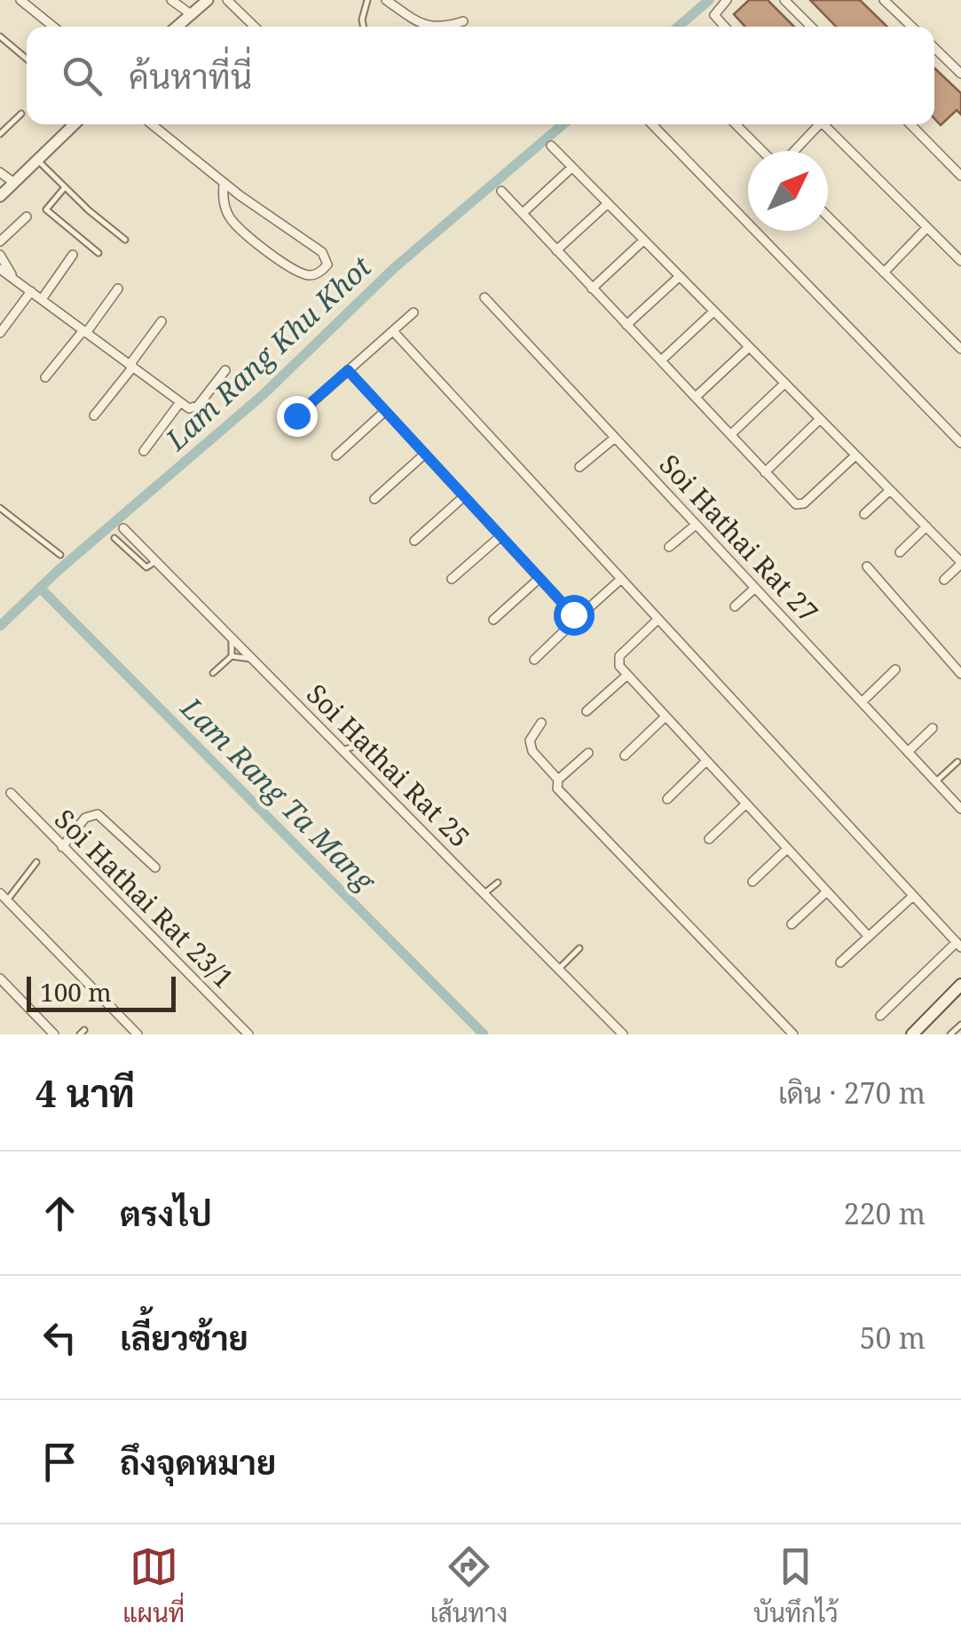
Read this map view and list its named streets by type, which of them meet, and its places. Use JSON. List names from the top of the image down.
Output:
{
  "streets": {
    "street": ["Soi Hathai Rat 27", "Soi Hathai Rat 25", "Soi Hathai Rat 23/1"]
  },
  "water": ["Lam Rang Khu Khot", "Lam Rang Ta Mang"],
  "scale_bar": "100 m",
  "north": "top right",
  "page": {
    "search": "ค้นหาที่นี่",
    "scale": "100 m",
    "heading": ["4 นาที", "เดิน · 270 m"],
    "list": [
      ["ตรงไป", "220 m"],
      ["เลี้ยวซ้าย", "50 m"],
      "ถึงจุดหมาย"
    ],
    "nav": ["แผนที่", "เส้นทาง", "บันทึกไว้"]
  }
}
